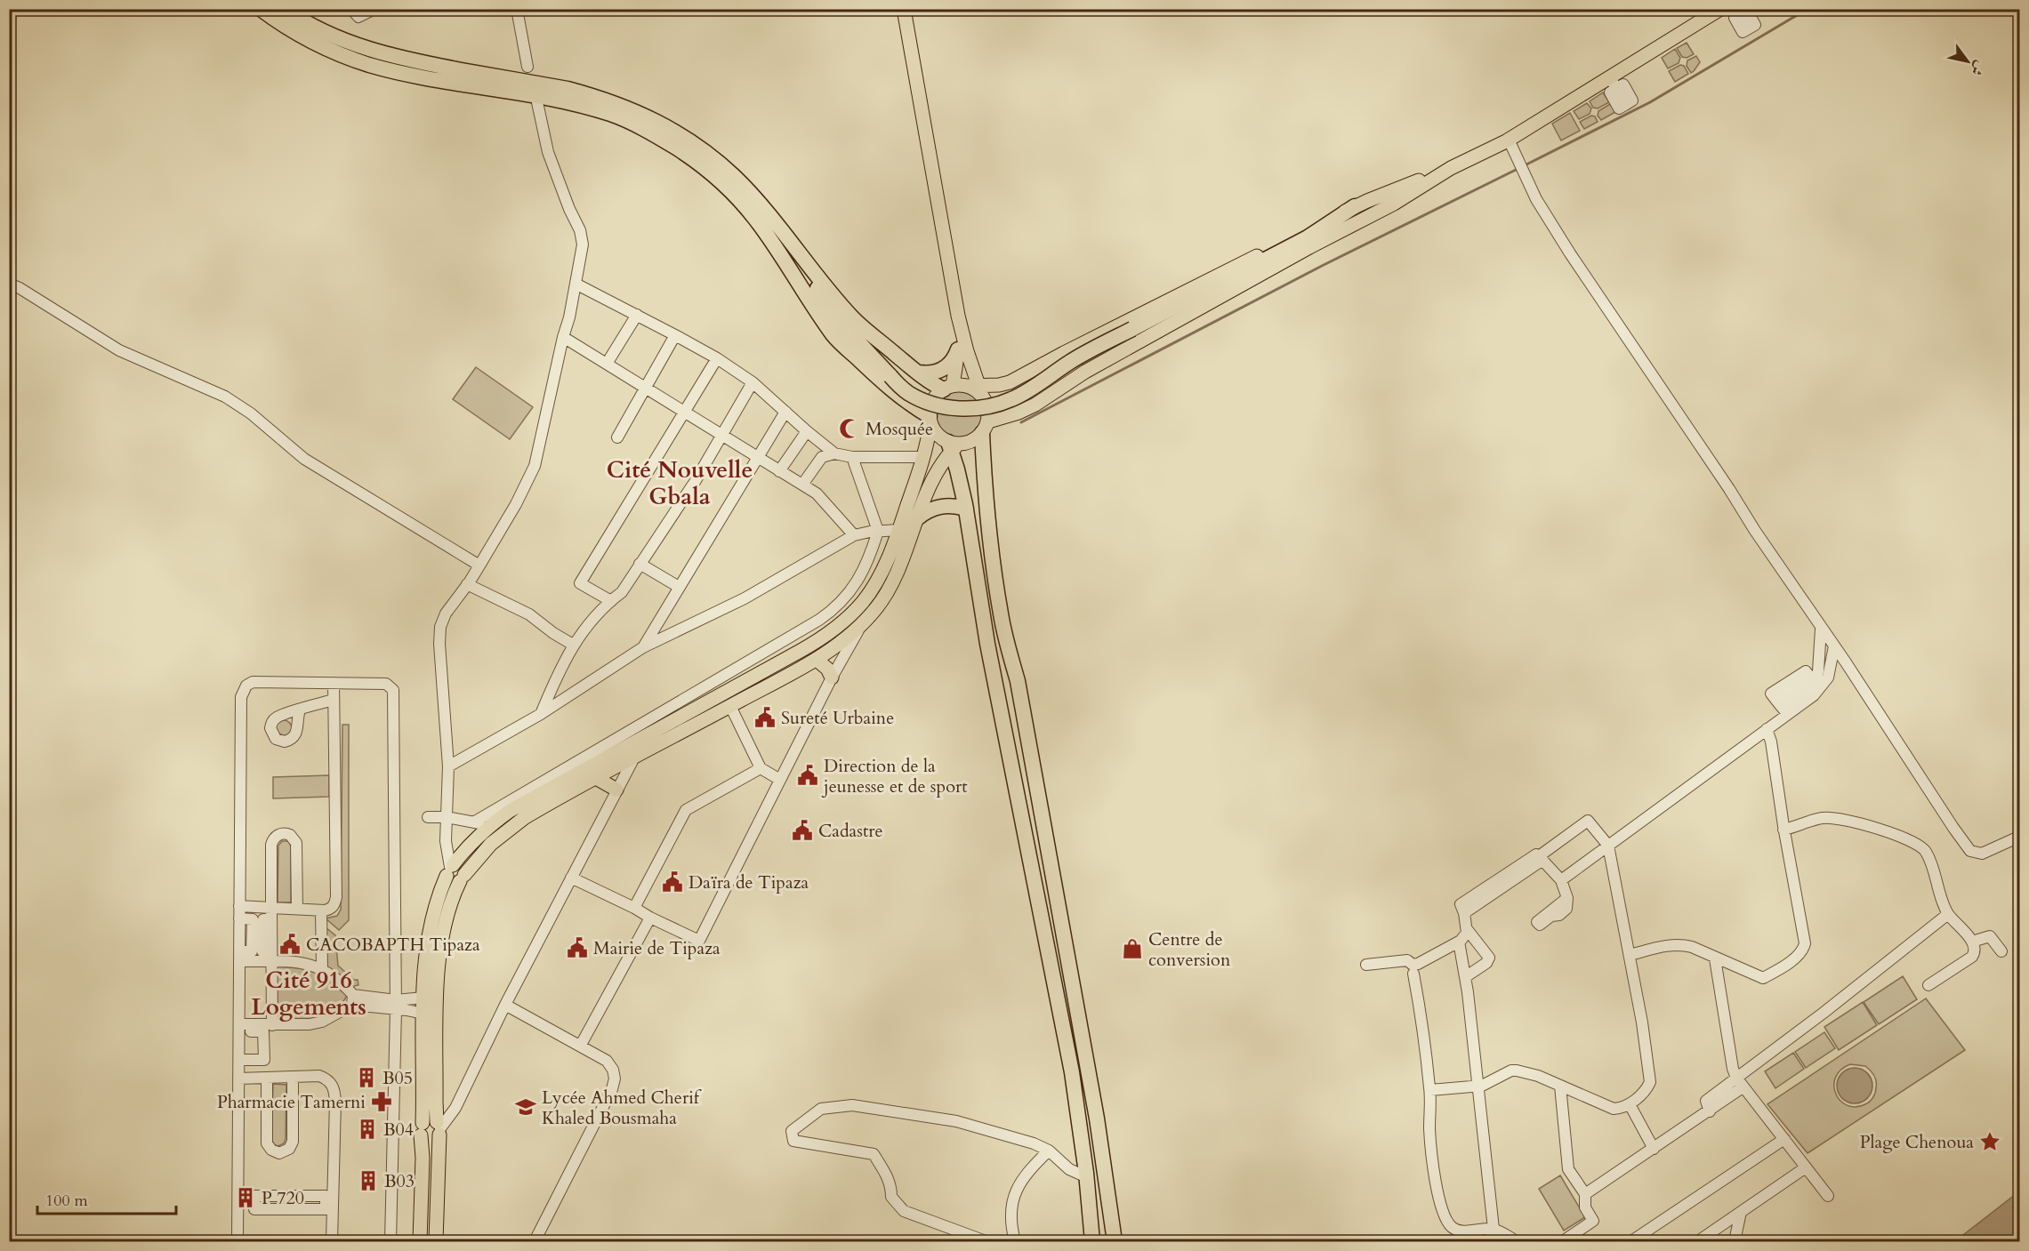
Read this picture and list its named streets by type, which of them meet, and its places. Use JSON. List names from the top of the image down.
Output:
{
  "districts": ["Cité Nouvelle Gbala", "Cité 916 Logements"],
  "places": {
    "mosque": ["Mosquée"],
    "public building": [
      "Sureté Urbaine",
      "Direction de la jeunesse et de sport",
      "Cadastre",
      "Daïra de Tipaza",
      "CACOBAPTH Tipaza",
      "Mairie de Tipaza"
    ],
    "shop": ["Centre de conversion"],
    "building": [
      "B05",
      "B04",
      "B03",
      "P 720"
    ],
    "pharmacy": ["Pharmacie Tamerni"],
    "school or university": ["Lycée Ahmed Cherif Khaled Bousmaha"],
    "place": ["Plage Chenoua"]
  },
  "scale_bar": "100 m",
  "north": "bottom right"
}
